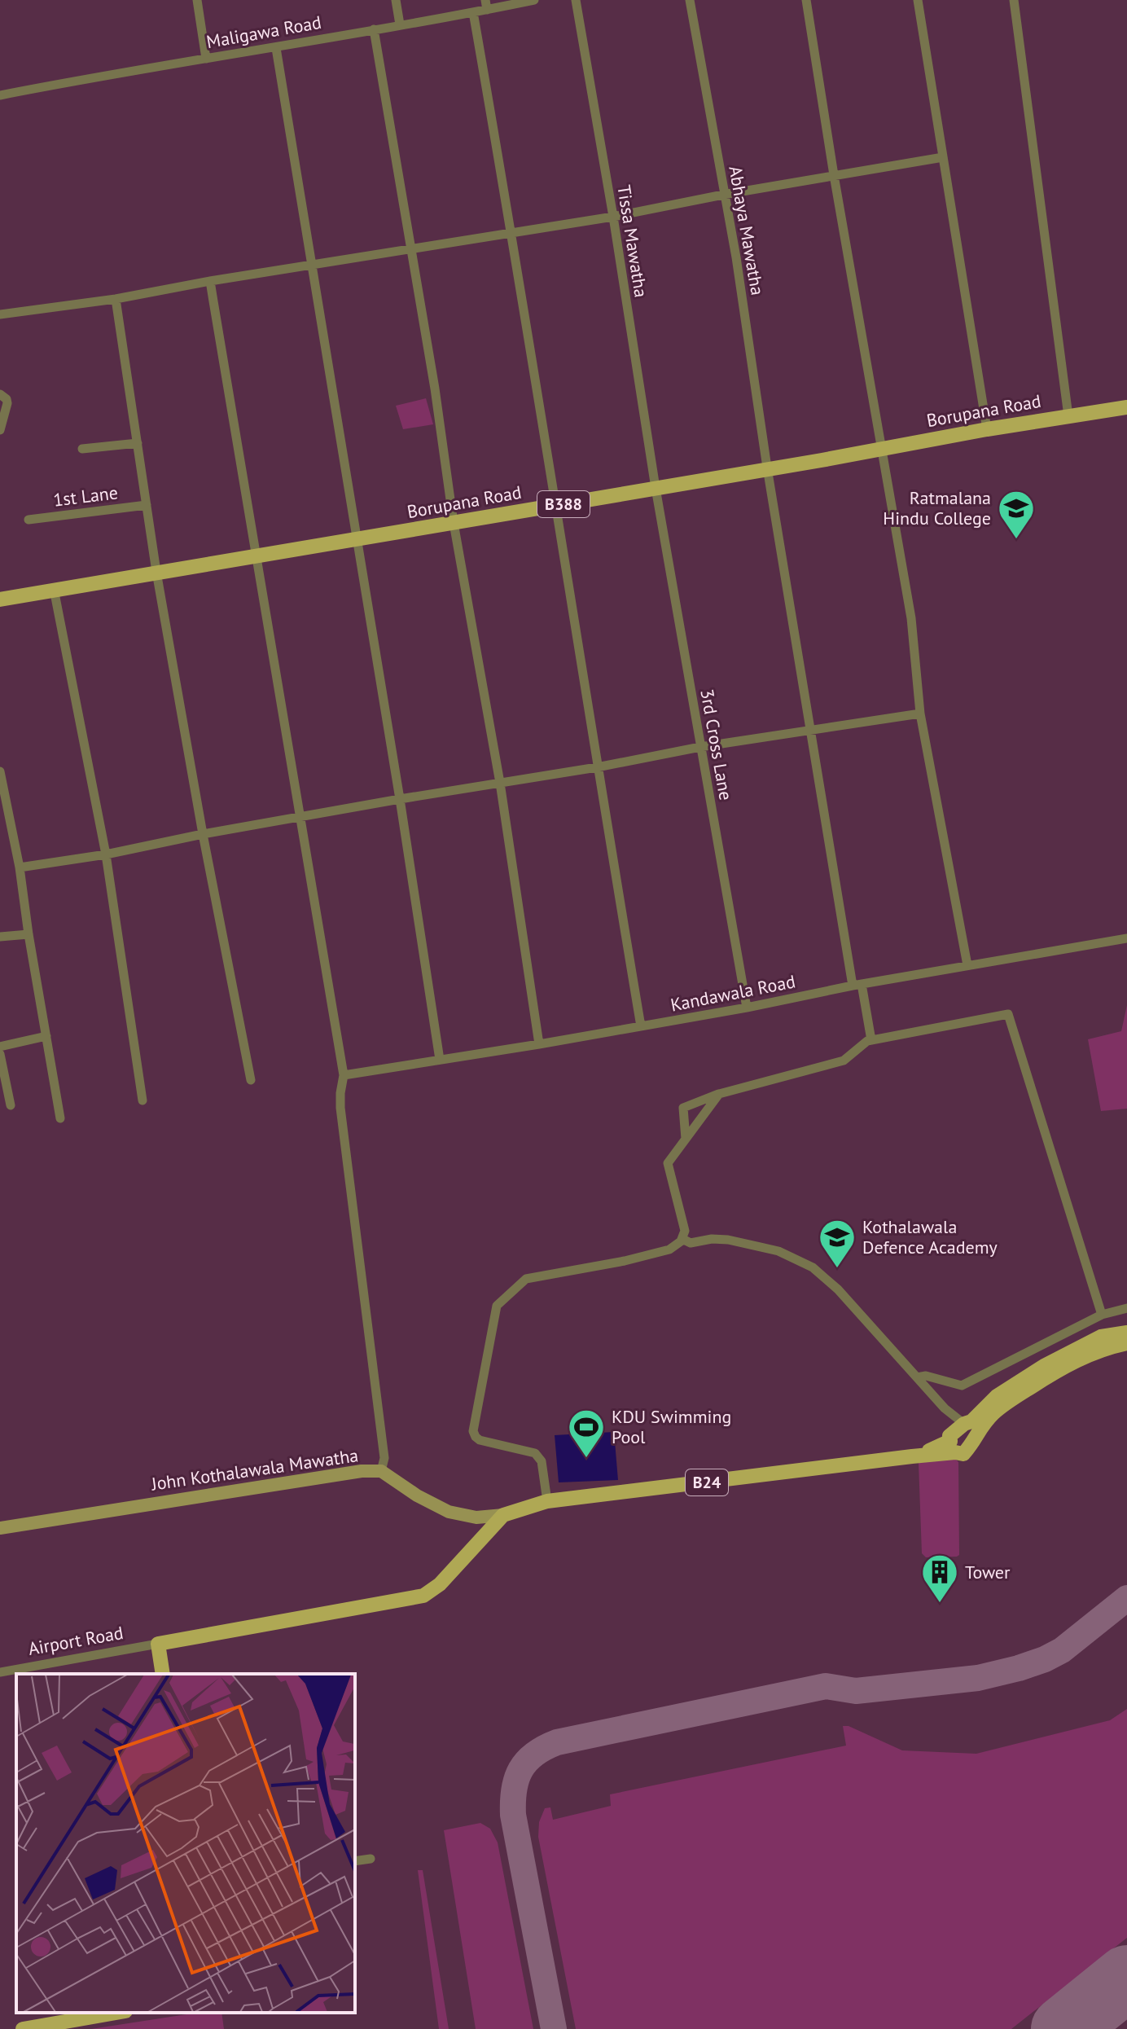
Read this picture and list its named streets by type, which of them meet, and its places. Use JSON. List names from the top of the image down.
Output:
{
  "streets": {
    "main road": ["Borupana Road", "B388", "B24"],
    "street": [
      "Maligawa Road",
      "Abhaya Mawatha",
      "Tissa Mawatha",
      "1st Lane",
      "3rd Cross Lane",
      "Kandawala Road",
      "John Kothalawala Mawatha",
      "Airport Road"
    ]
  },
  "crossings": [
    ["Abhaya Mawatha", "Borupana Road"],
    ["Abhaya Mawatha", "Kandawala Road"],
    ["Tissa Mawatha", "Borupana Road"],
    ["Tissa Mawatha", "3rd Cross Lane"],
    ["Borupana Road", "3rd Cross Lane"],
    ["3rd Cross Lane", "Kandawala Road"],
    ["John Kothalawala Mawatha", "B24"],
    ["B24", "Airport Road"]
  ],
  "places": {
    "school or university": ["Ratmalana Hindu College", "Kothalawala Defence Academy"],
    "sports": ["KDU Swimming Pool"],
    "building": ["Tower"]
  }
}
